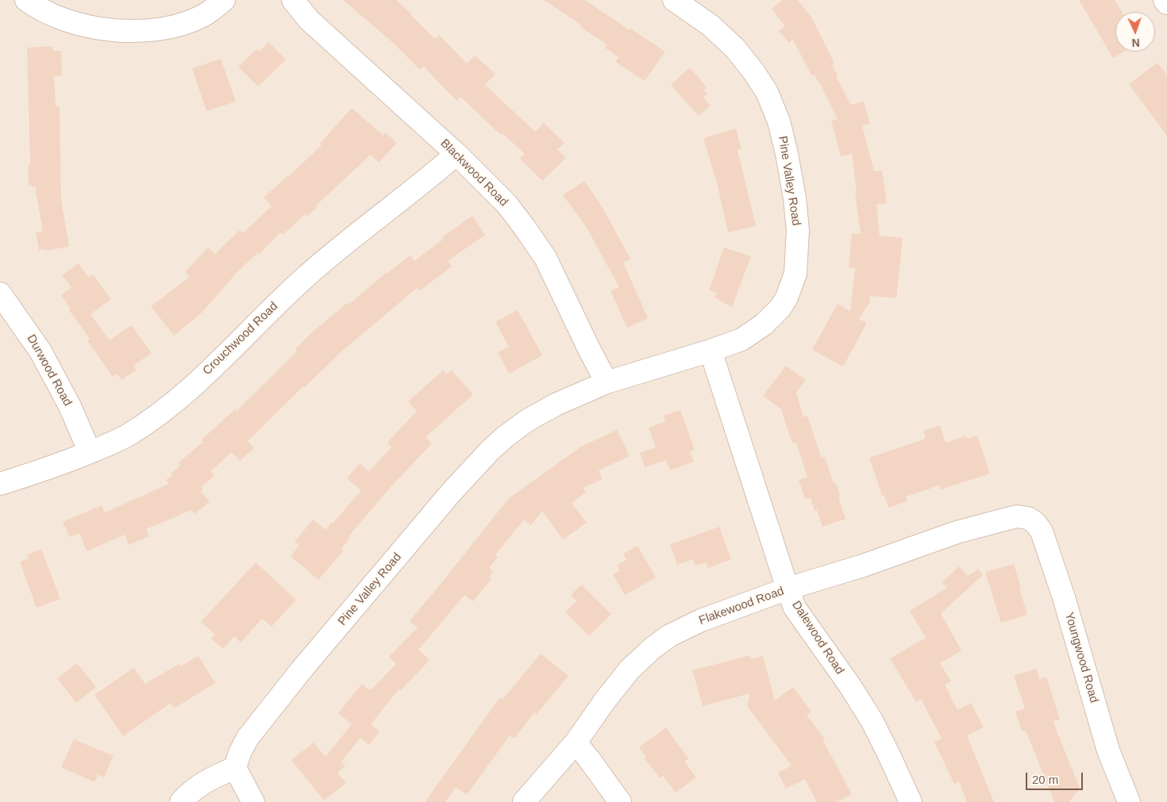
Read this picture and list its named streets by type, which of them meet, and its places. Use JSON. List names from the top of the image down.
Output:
{
  "streets": {
    "street": [
      "Blackwood Road",
      "Pine Valley Road",
      "Crouchwood Road",
      "Durwood Road",
      "Flakewood Road",
      "Dalewood Road",
      "Youngwood Road"
    ]
  },
  "crossings": [
    ["Blackwood Road", "Pine Valley Road"],
    ["Blackwood Road", "Crouchwood Road"],
    ["Pine Valley Road", "Dalewood Road"],
    ["Crouchwood Road", "Durwood Road"],
    ["Flakewood Road", "Dalewood Road"],
    ["Flakewood Road", "Youngwood Road"]
  ],
  "scale_bar": "20 m",
  "north": "bottom"
}
